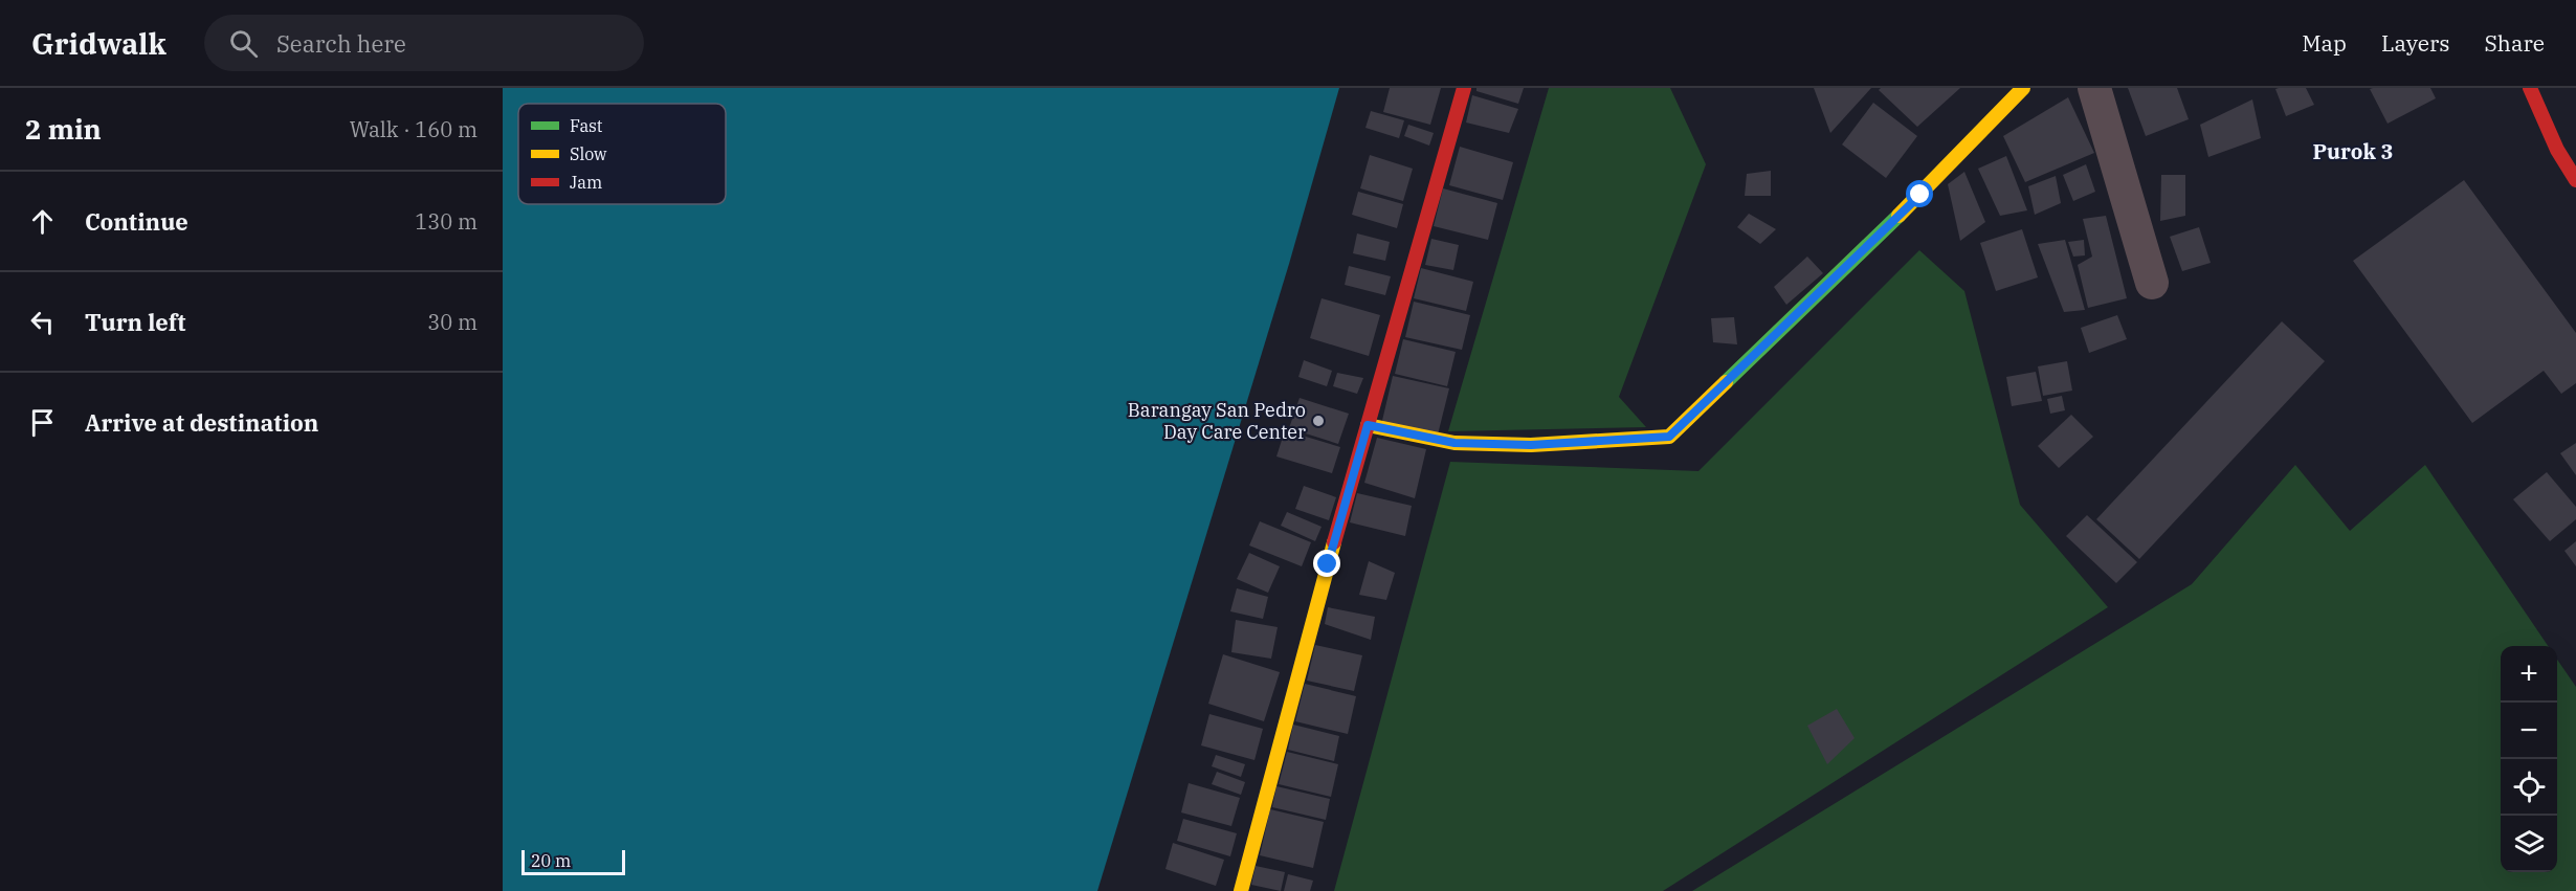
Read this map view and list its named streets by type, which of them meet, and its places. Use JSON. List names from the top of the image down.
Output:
{
  "districts": ["Purok 3"],
  "places": ["Barangay San Pedro Day Care Center"],
  "legend": ["Fast", "Slow", "Jam"],
  "scale_bar": "20 m",
  "page": {
    "header": "Gridwalk",
    "search": "Search here",
    "nav": ["Map", "Layers", "Share"],
    "heading": ["2 min", "Walk · 160 m"],
    "list": [
      ["Continue", "130 m"],
      ["Turn left", "30 m"],
      "Arrive at destination"
    ],
    "map_buttons": ["+", "−"],
    "scale": "20 m"
  }
}
